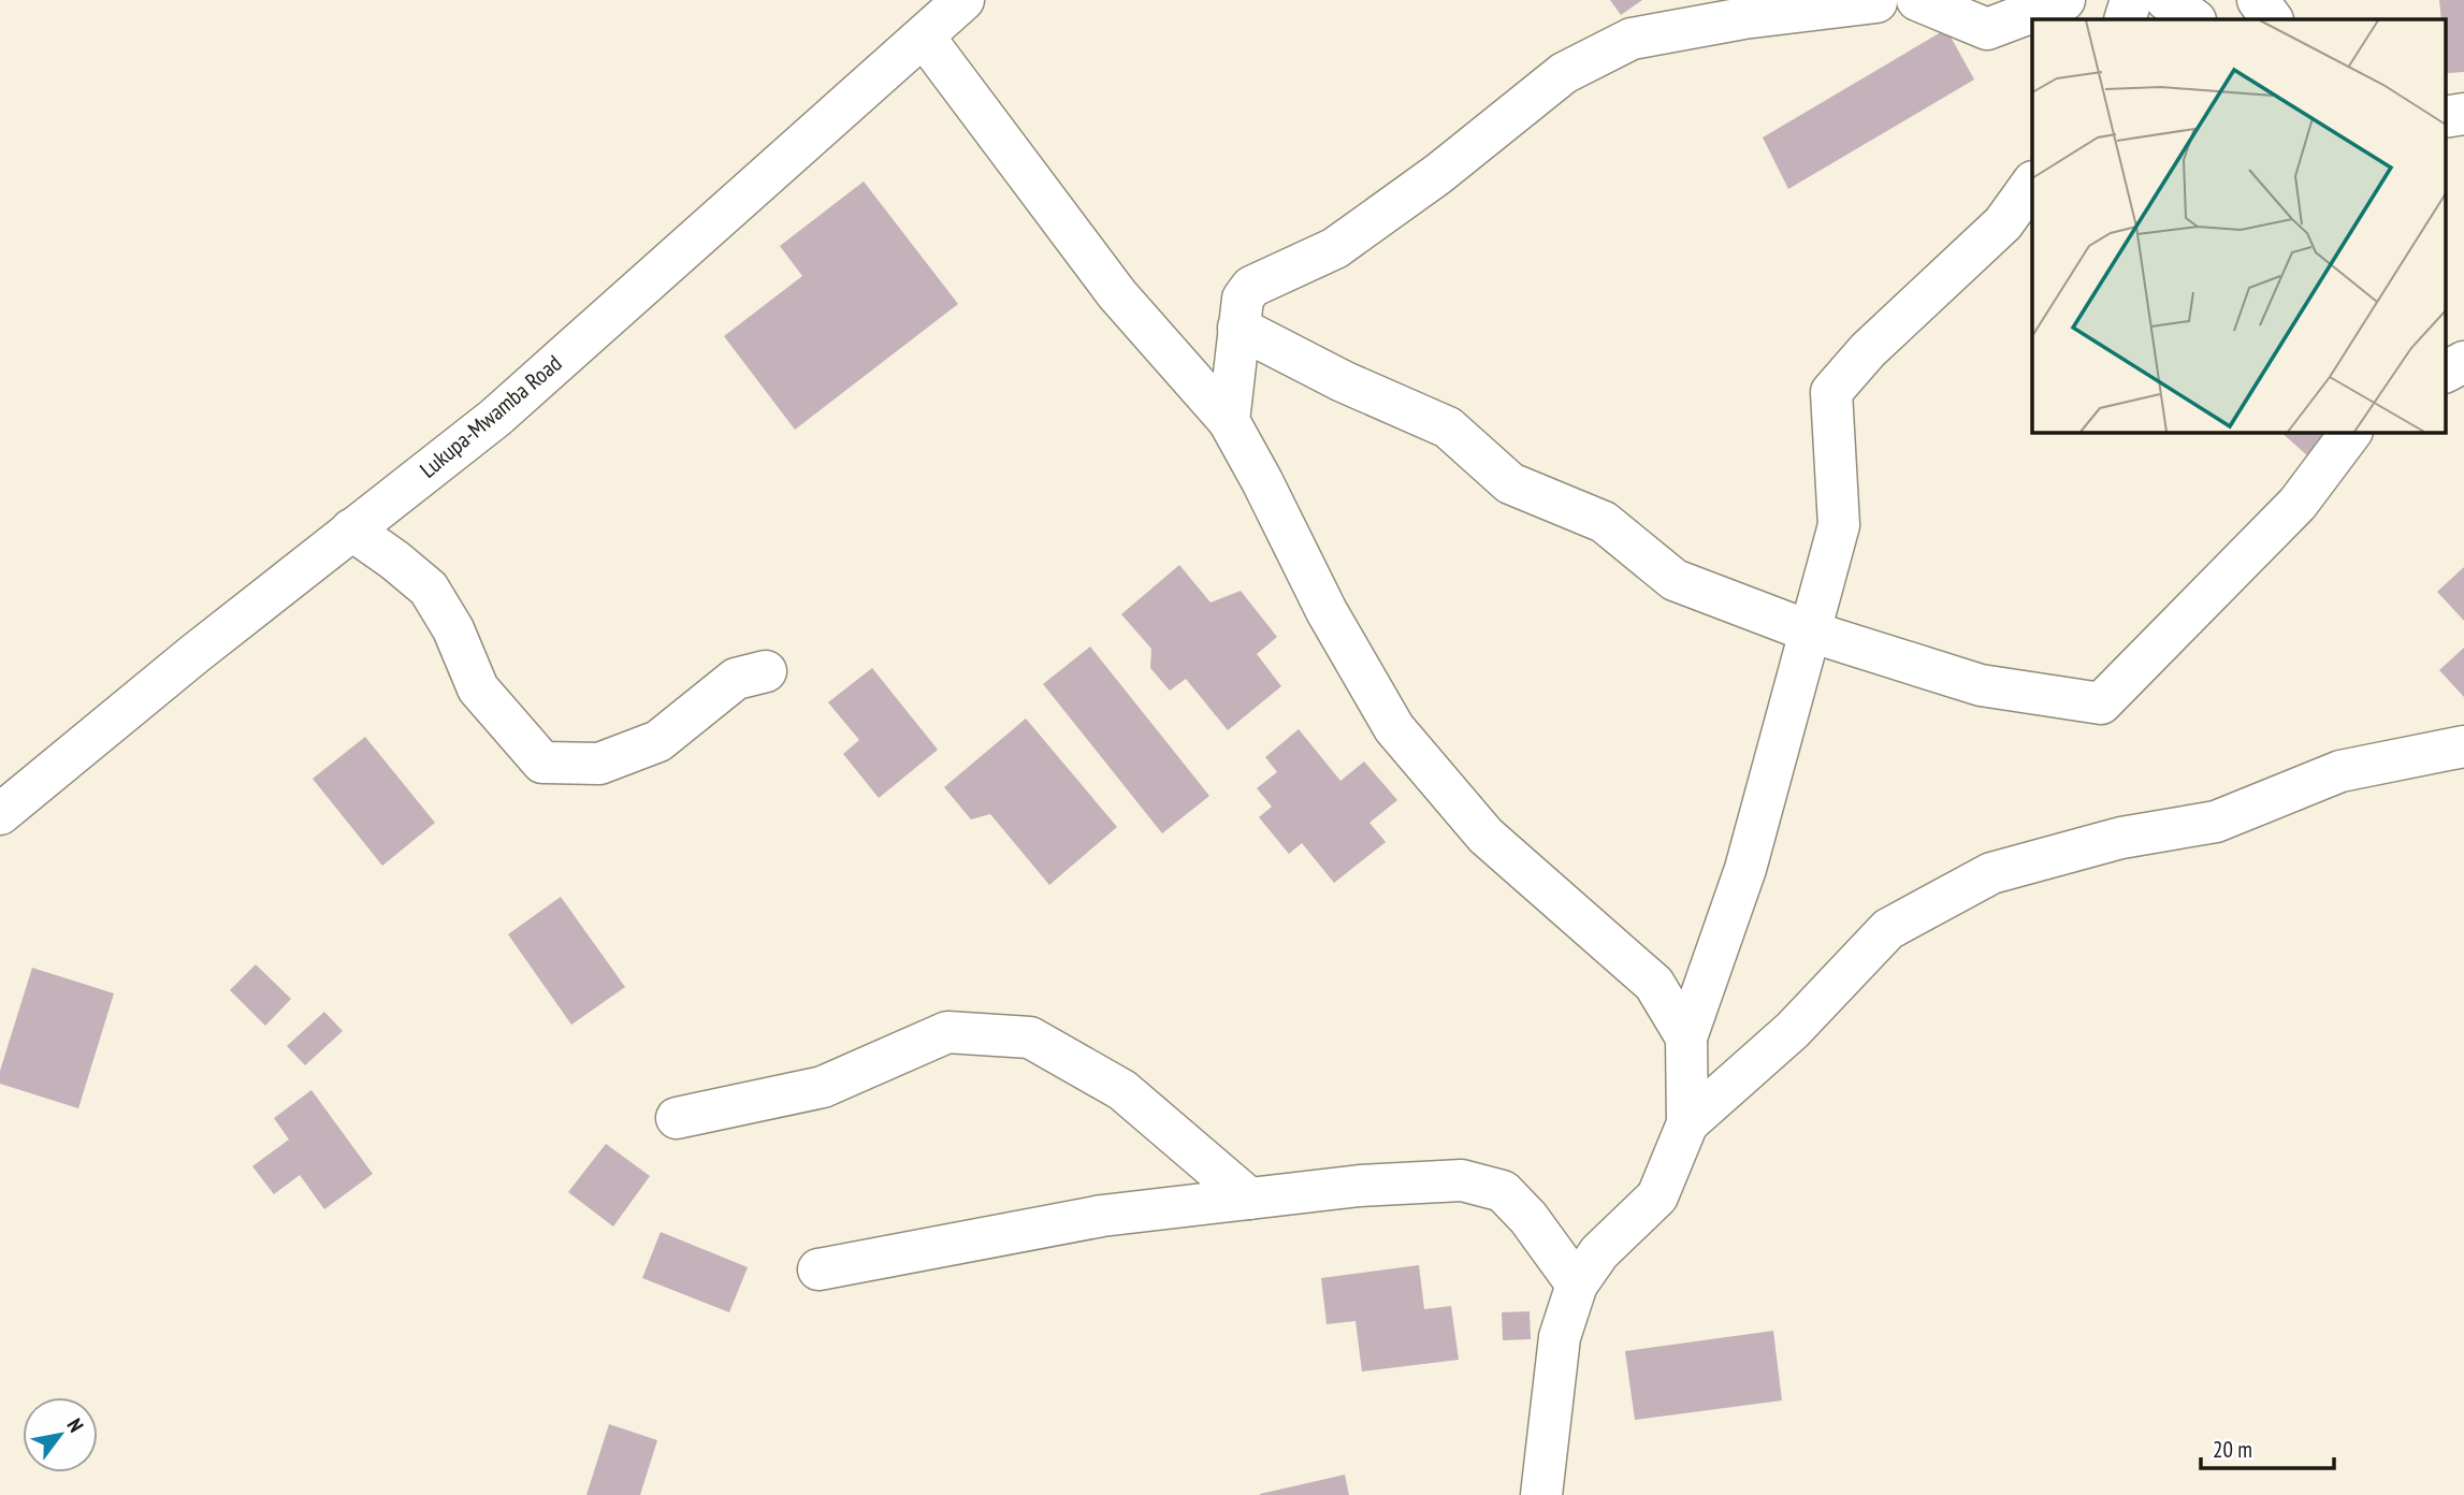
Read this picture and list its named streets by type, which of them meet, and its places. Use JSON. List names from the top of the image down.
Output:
{
  "streets": {
    "street": ["Lukupa-Mwamba Road"]
  },
  "scale_bar": "20 m",
  "north": "top right"
}
